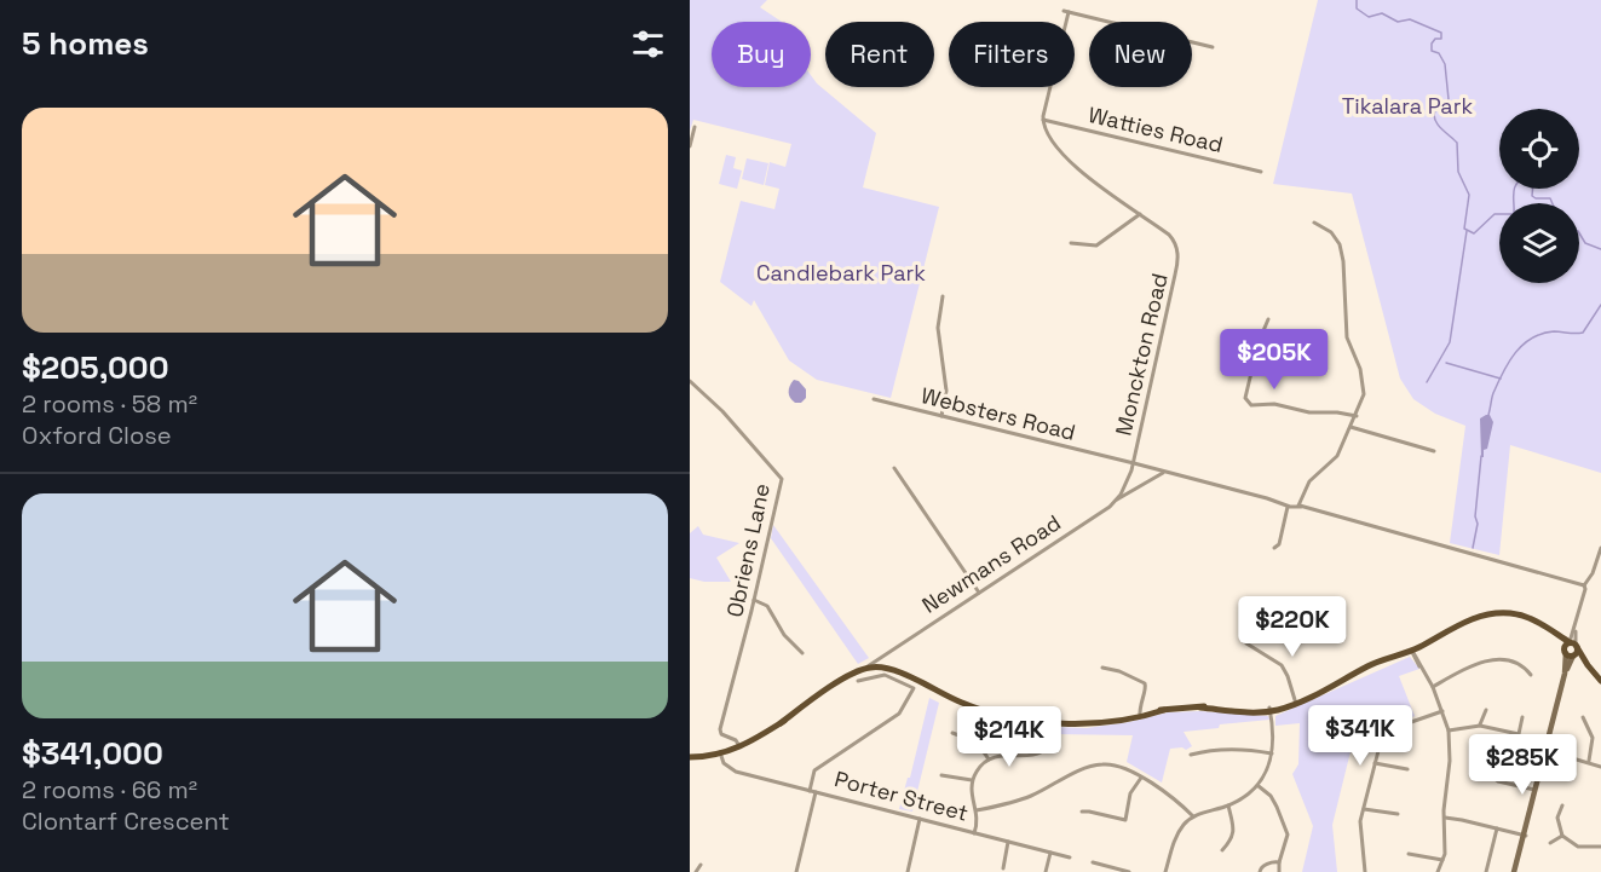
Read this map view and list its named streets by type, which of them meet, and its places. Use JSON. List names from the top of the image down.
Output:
{
  "streets": {
    "main road": ["Newmans Road"],
    "street": [
      "Watties Road",
      "Monckton Road",
      "Websters Road",
      "Obriens Lane",
      "Porter Street"
    ]
  },
  "crossings": [
    ["Watties Road", "Monckton Road"],
    ["Monckton Road", "Websters Road"],
    ["Monckton Road", "Newmans Road"],
    ["Websters Road", "Newmans Road"],
    ["Obriens Lane", "Newmans Road"],
    ["Newmans Road", "Porter Street"]
  ],
  "parks": ["Tikalara Park", "Candlebark Park"],
  "page": {
    "heading": "5 homes",
    "chip": [
      "Buy",
      "Rent",
      "Filters",
      "New"
    ],
    "list": [
      {
        "name": "$205,000",
        "note": "2 rooms · 58 m² · Oxford Close"
      },
      {
        "name": "$341,000",
        "note": "2 rooms · 66 m² · Clontarf Crescent"
      }
    ],
    "price": [
      "$205K",
      "$220K",
      "$341K",
      "$214K",
      "$285K"
    ]
  }
}
